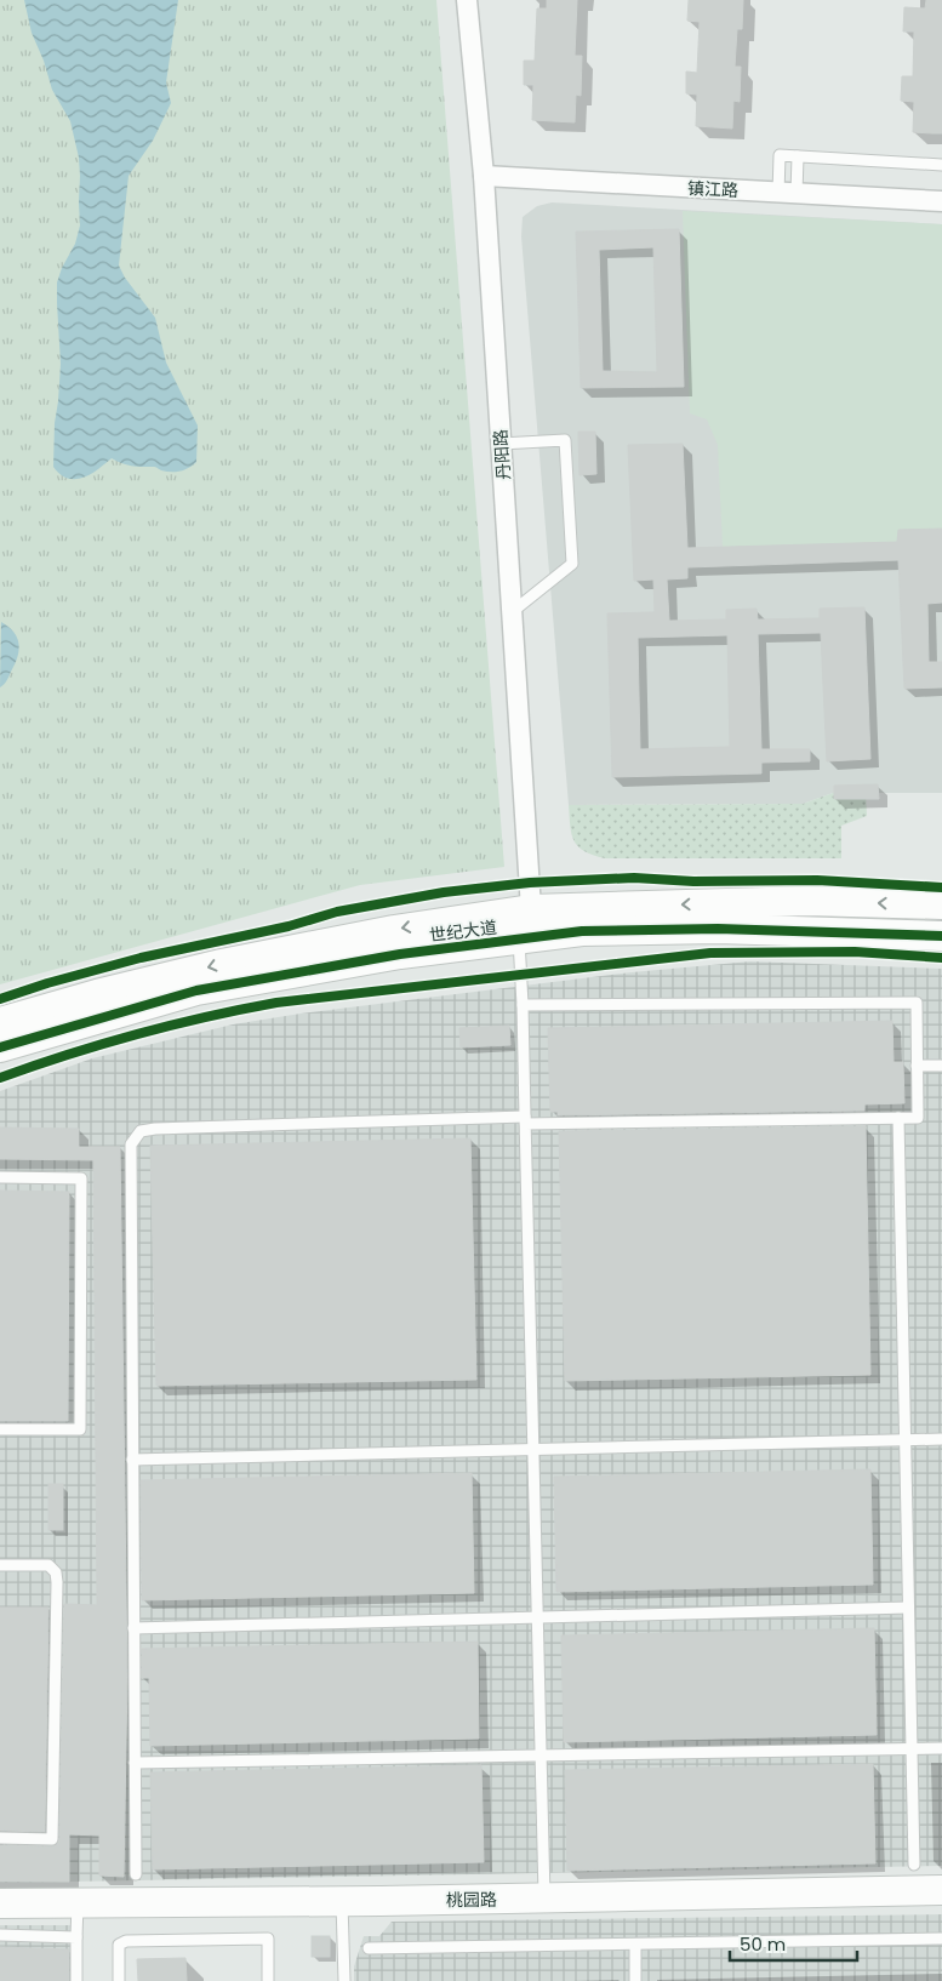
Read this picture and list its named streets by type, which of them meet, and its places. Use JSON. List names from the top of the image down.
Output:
{
  "streets": {
    "street": [
      "镇江路",
      "丹阳路",
      "世纪大道",
      "桃园路"
    ]
  },
  "crossings": [
    ["镇江路", "丹阳路"],
    ["丹阳路", "世纪大道"]
  ],
  "scale_bar": "50 m"
}
